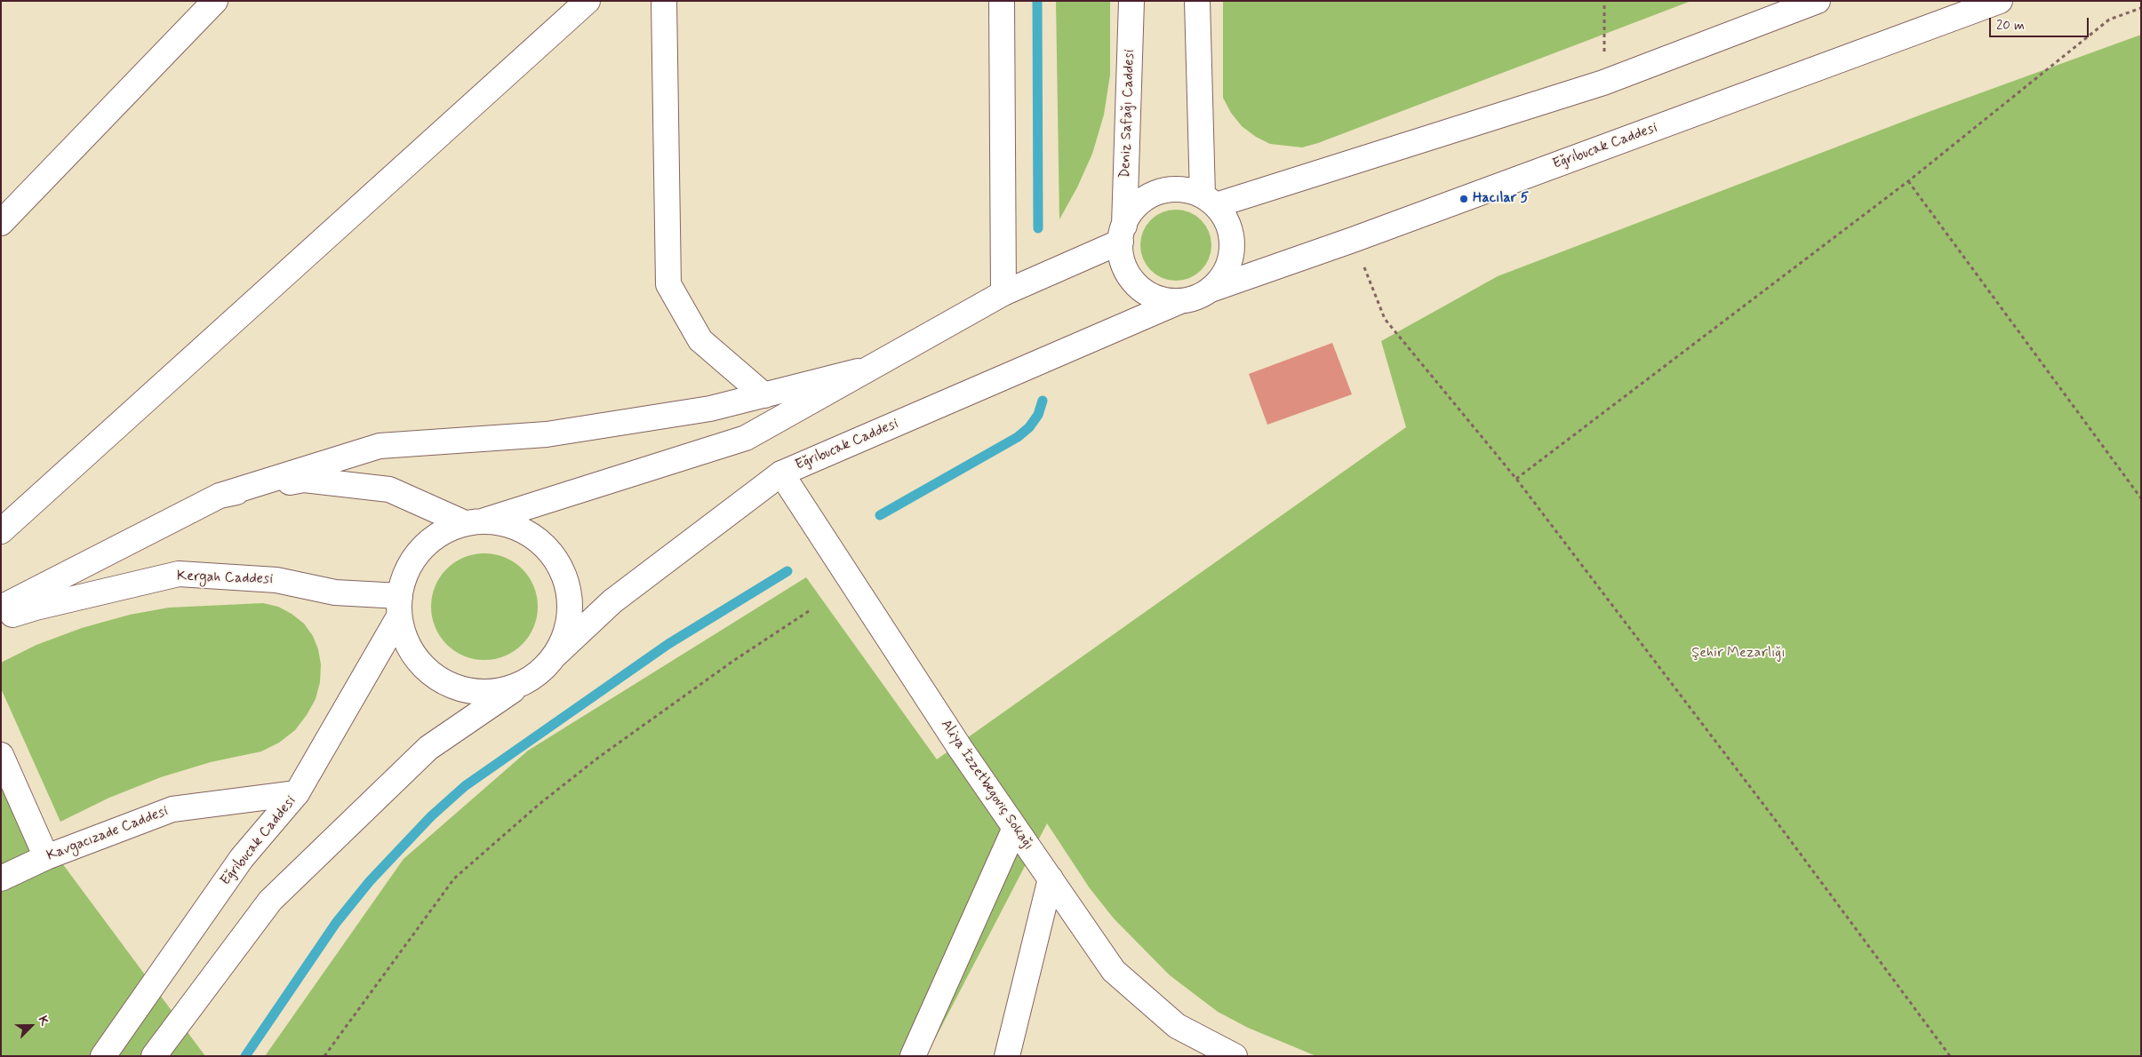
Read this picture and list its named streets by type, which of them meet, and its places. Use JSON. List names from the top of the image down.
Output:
{
  "streets": {
    "main road": [
      "Deniz Safağı Caddesi",
      "Eğribucak Caddesi",
      "Kergah Caddesi",
      "Aliya İzzetbegoviç Sokağı",
      "Kavgacızade Caddesi"
    ]
  },
  "crossings": [
    ["Deniz Safağı Caddesi", "Eğribucak Caddesi"],
    ["Eğribucak Caddesi", "Kergah Caddesi"],
    ["Eğribucak Caddesi", "Aliya İzzetbegoviç Sokağı"],
    ["Eğribucak Caddesi", "Kavgacızade Caddesi"]
  ],
  "parks": ["Şehir Mezarlığı"],
  "places": ["Hacılar 5"],
  "scale_bar": "20 m",
  "north": "top right"
}
